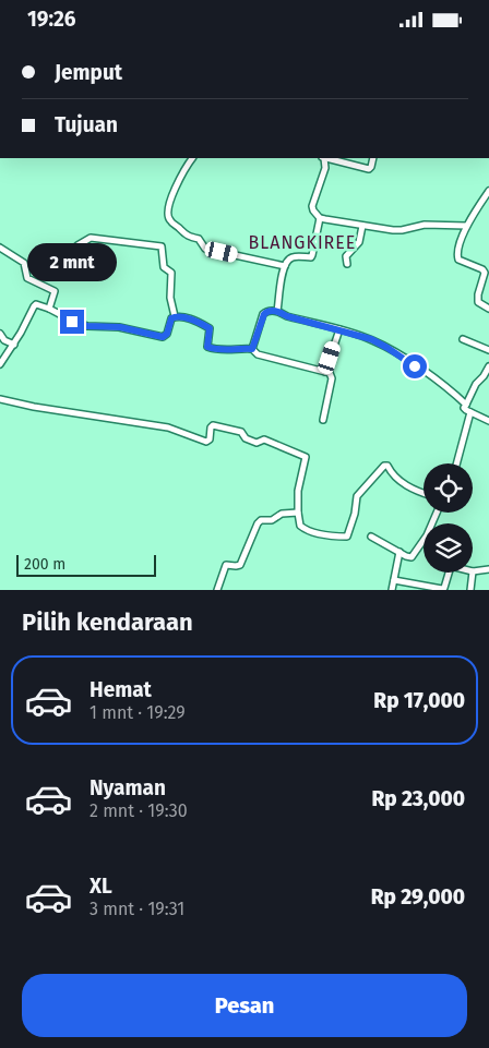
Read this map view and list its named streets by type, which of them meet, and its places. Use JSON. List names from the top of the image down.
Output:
{
  "districts": ["BLANGKIREE"],
  "scale_bar": "200 m",
  "page": {
    "status": "19:26",
    "banner": ["Jemput", "Tujuan"],
    "bubble": "2 mnt",
    "scale": "200 m",
    "heading": "Pilih kendaraan",
    "list": [
      {
        "name": "Hemat",
        "note": "1 mnt · 19:29",
        "value": "Rp 17,000"
      },
      {
        "name": "Nyaman",
        "note": "2 mnt · 19:30",
        "value": "Rp 23,000"
      },
      {
        "name": "XL",
        "note": "3 mnt · 19:31",
        "value": "Rp 29,000"
      }
    ],
    "buttons": "Pesan"
  }
}
